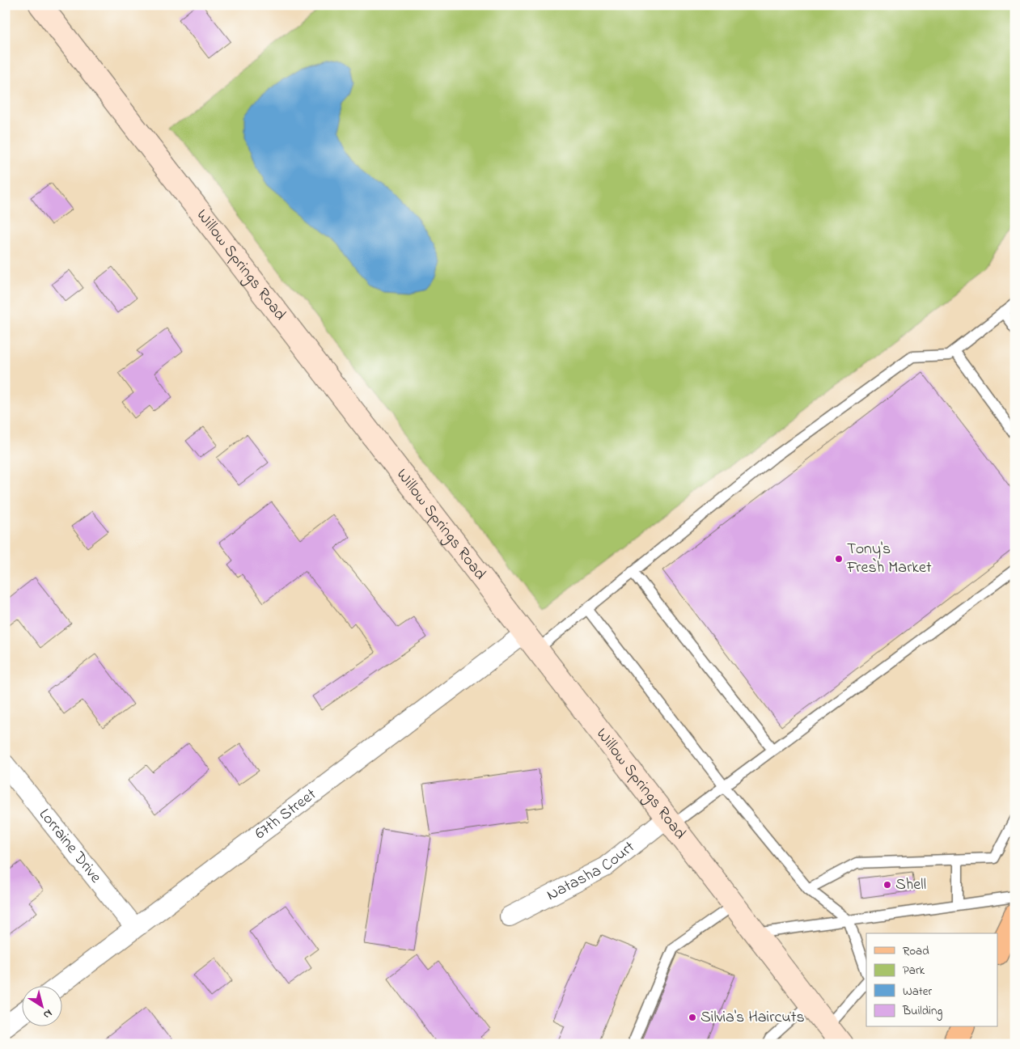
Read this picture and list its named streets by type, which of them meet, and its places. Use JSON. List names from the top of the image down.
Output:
{
  "streets": {
    "main road": ["Willow Springs Road"],
    "street": ["67th Street", "Lorraine Drive", "Natasha Court"]
  },
  "crossings": [
    ["Willow Springs Road", "67th Street"],
    ["Willow Springs Road", "Natasha Court"],
    ["67th Street", "Lorraine Drive"]
  ],
  "places": ["Tony's Fresh Market", "Shell", "Silvia's Haircuts"],
  "legend": [
    "Road",
    "Park",
    "Water",
    "Building"
  ],
  "north": "bottom right"
}
